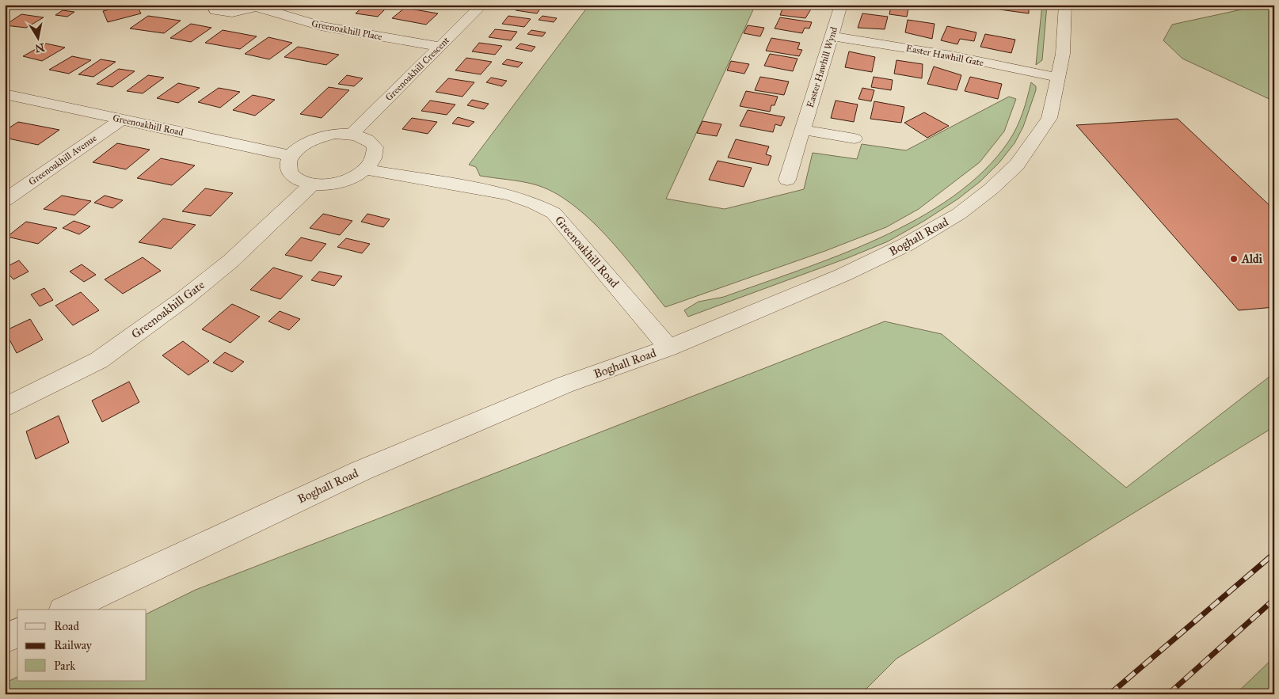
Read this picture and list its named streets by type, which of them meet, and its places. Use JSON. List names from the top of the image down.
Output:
{
  "streets": {
    "street": [
      "Greenoakhill Place",
      "Easter Hawhill Gate",
      "Easter Hawhill Wynd",
      "Greenoakhill Crescent",
      "Greenoakhill Road",
      "Greenoakhill Avenue",
      "Boghall Road",
      "Greenoakhill Gate"
    ]
  },
  "crossings": [
    ["Greenoakhill Place", "Greenoakhill Crescent"],
    ["Easter Hawhill Gate", "Easter Hawhill Wynd"],
    ["Easter Hawhill Gate", "Boghall Road"],
    ["Greenoakhill Crescent", "Greenoakhill Road"],
    ["Greenoakhill Crescent", "Greenoakhill Gate"],
    ["Greenoakhill Road", "Greenoakhill Avenue"],
    ["Greenoakhill Road", "Boghall Road"],
    ["Greenoakhill Road", "Greenoakhill Gate"]
  ],
  "places": ["Aldi"],
  "legend": ["Road", "Railway", "Park"],
  "north": "bottom"
}
